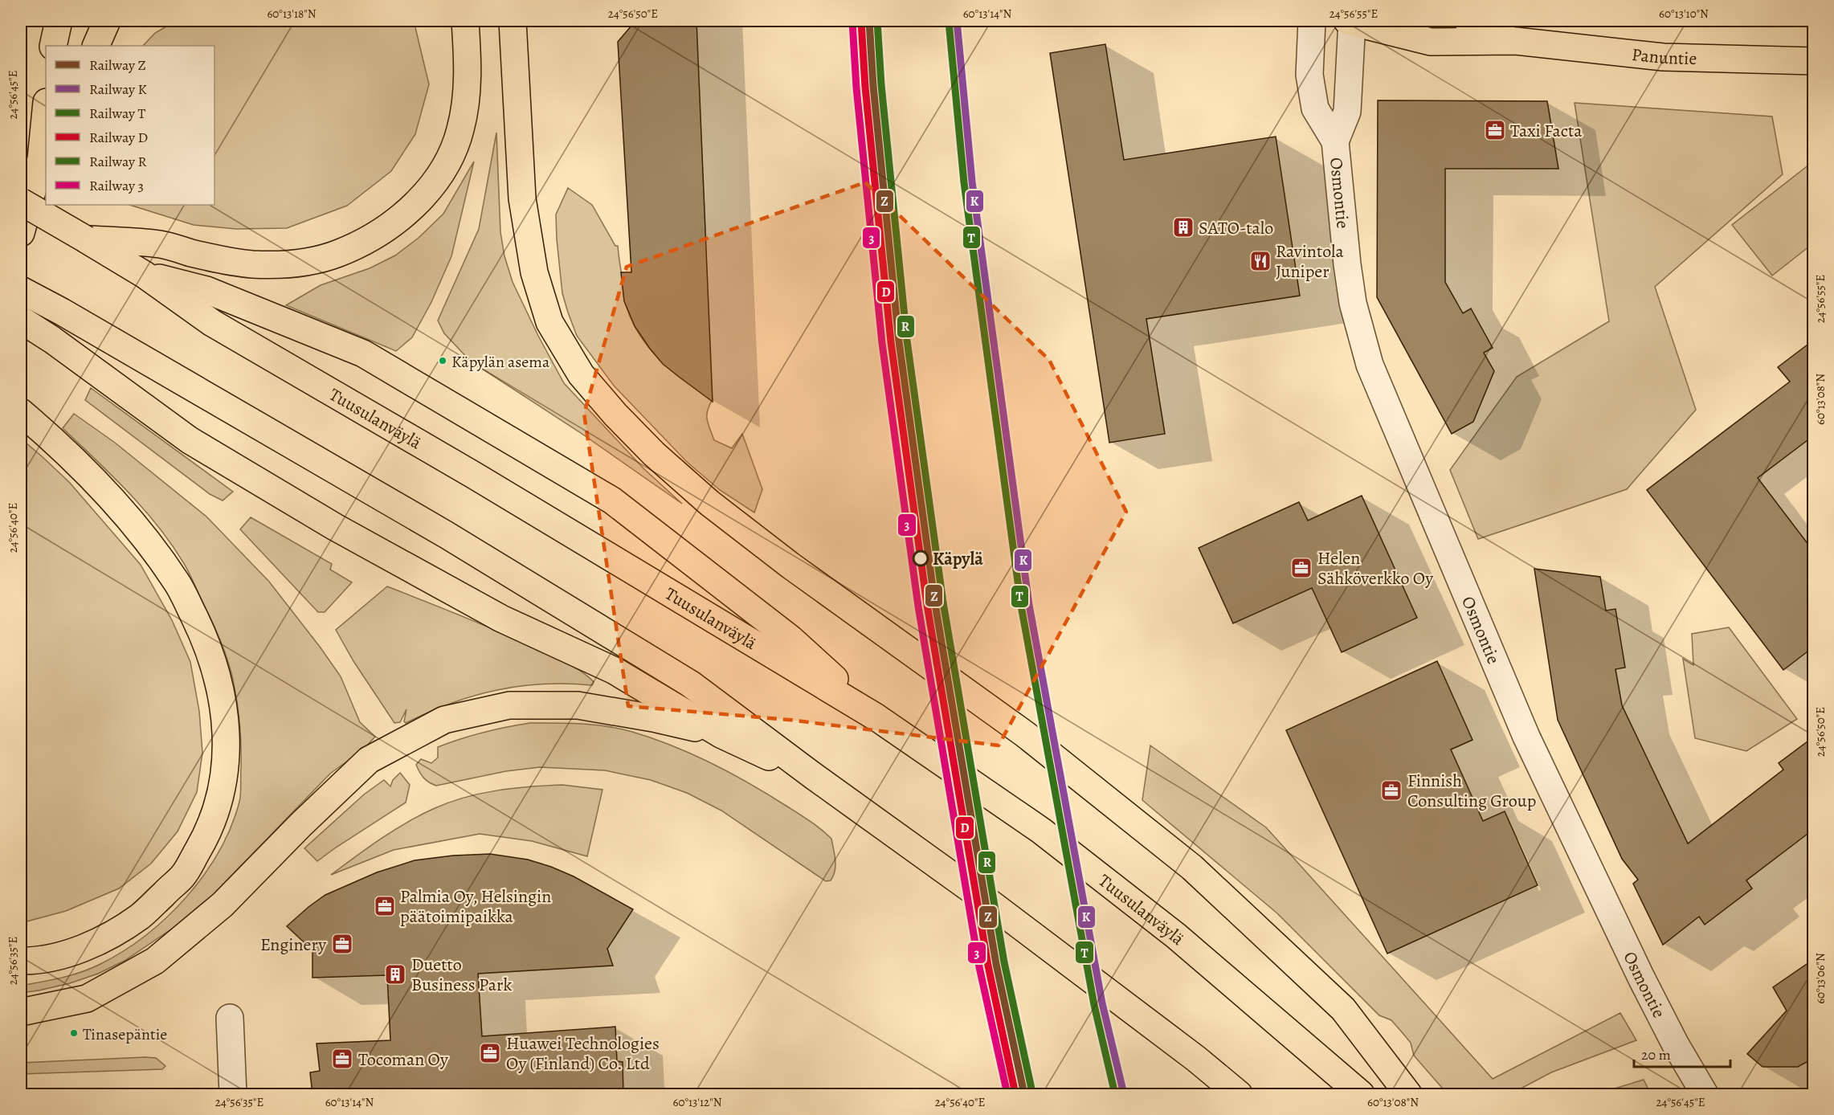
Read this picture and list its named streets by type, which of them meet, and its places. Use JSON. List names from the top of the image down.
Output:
{
  "streets": {
    "main road": ["Panuntie", "Tuusulanväylä"],
    "street": ["Osmontie"]
  },
  "crossings": [
    ["Panuntie", "Osmontie"]
  ],
  "places": {
    "office": [
      "Taxi Facta",
      "Helen Sähköverkko Oy",
      "Finnish Consulting Group",
      "Palmia Oy, Helsingin päätoimipaikka",
      "Enginery",
      "Huawei Technologies Oy (Finland) Co. Ltd",
      "Tocoman Oy"
    ],
    "building": ["SATO-talo", "Duetto Business Park"],
    "restaurant": ["Ravintola Juniper"],
    "other": ["Käpylän asema", "Käpylä", "Tinasepäntie"]
  },
  "lines": [
    "rail line Z",
    "rail line K",
    "rail line R",
    "rail line T",
    "rail line D",
    "rail line 3"
  ],
  "legend": [
    "Railway Z",
    "Railway K",
    "Railway T",
    "Railway D",
    "Railway R",
    "Railway 3"
  ],
  "scale_bar": "20 m",
  "coordinates": [
    "60°13'18\"N",
    "24°56'50\"E",
    "60°13'14\"N",
    "24°56'55\"E",
    "60°13'10\"N",
    "24°56'45\"E",
    "60°13'08\"N",
    "24°56'40\"E",
    "24°56'35\"E",
    "60°13'06\"N",
    "60°13'12\"N"
  ]
}
